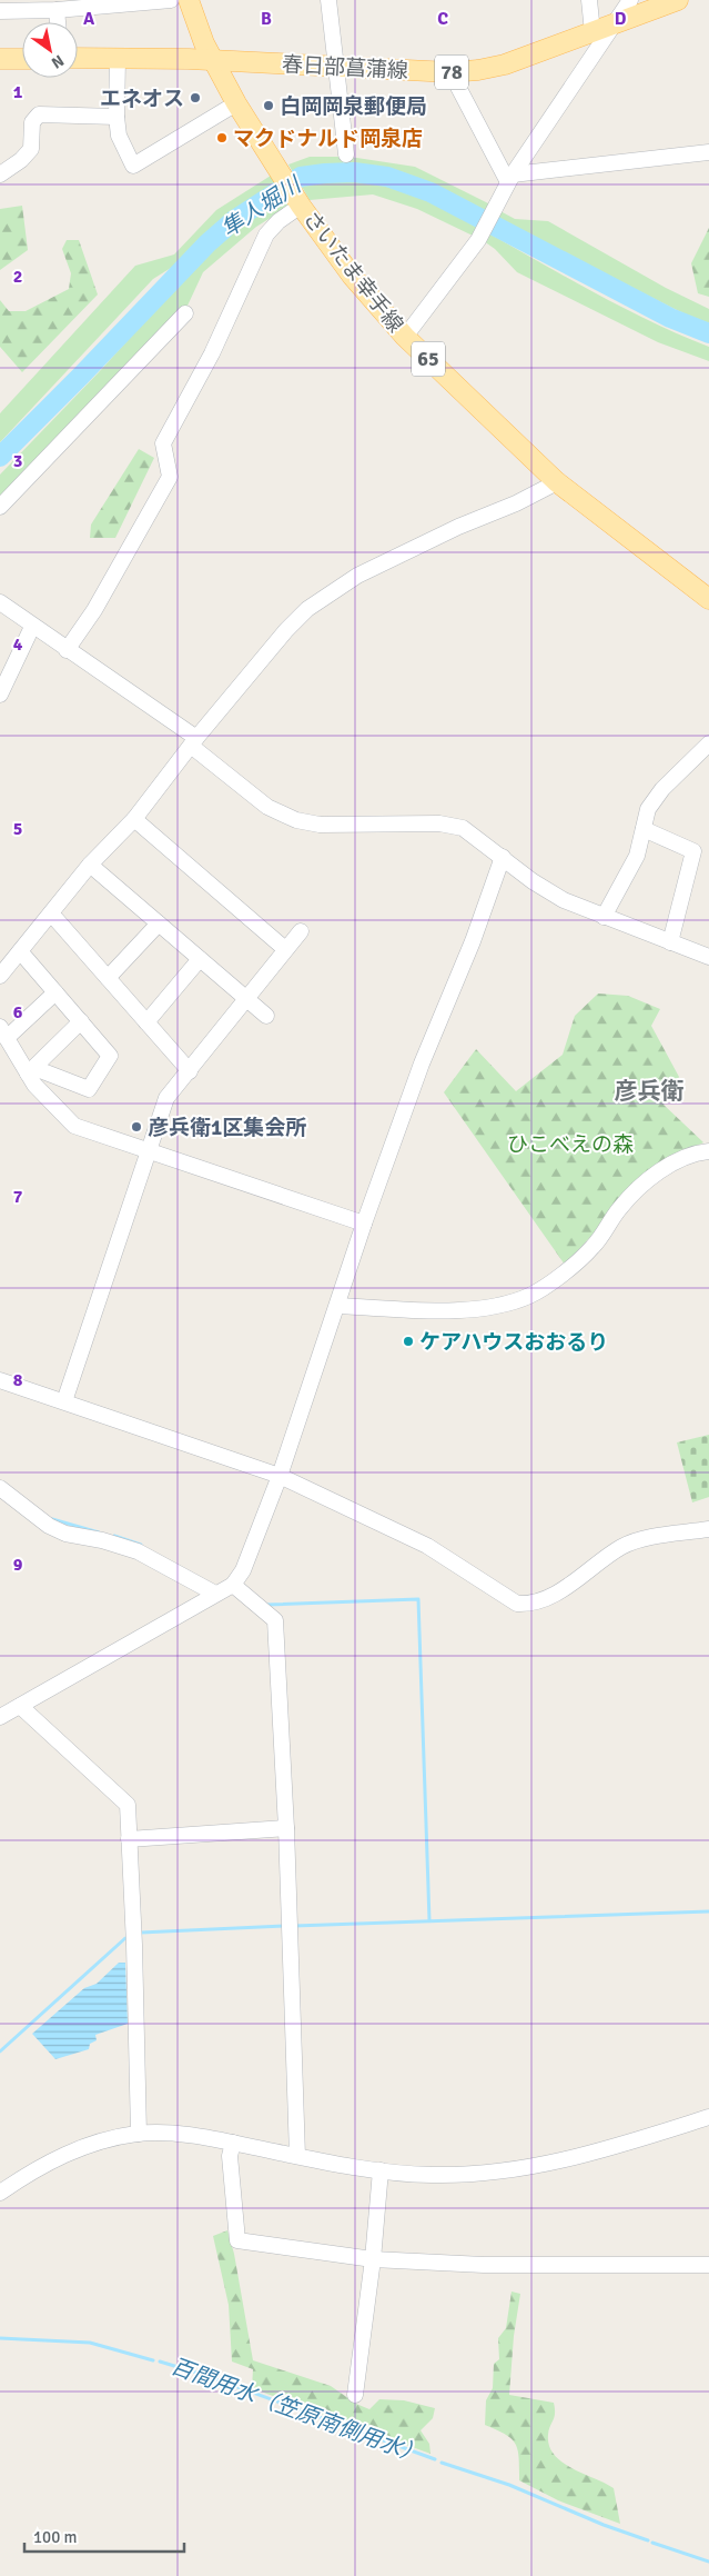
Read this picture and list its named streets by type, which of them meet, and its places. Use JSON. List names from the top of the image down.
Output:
{
  "streets": {
    "main road": [
      "春日部菖蒲線",
      "78",
      "さいたま幸手線",
      "65"
    ]
  },
  "crossings": [
    ["春日部菖蒲線", "さいたま幸手線"]
  ],
  "districts": ["彦兵衛"],
  "water": ["隼人堀川", "百間用水（笠原南側用水）"],
  "parks": ["ひこべえの森"],
  "places": [
    "エネオス",
    "白岡岡泉郵便局",
    "マクドナルド岡泉店",
    "彦兵衛1区集会所",
    "ケアハウスおおるり"
  ],
  "scale_bar": "100 m",
  "north": "bottom right",
  "grid": {
    "columns": [
      "A",
      "B",
      "C",
      "D"
    ],
    "rows": [
      "1",
      "2",
      "3",
      "4",
      "5",
      "6",
      "7",
      "8",
      "9"
    ]
  }
}
